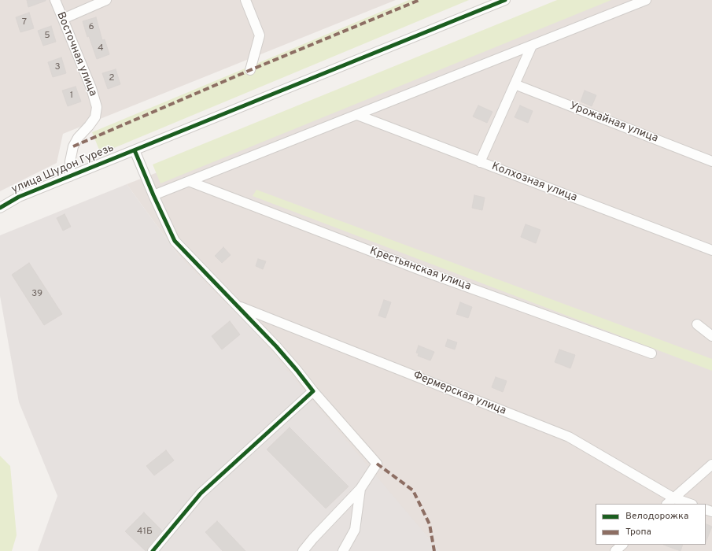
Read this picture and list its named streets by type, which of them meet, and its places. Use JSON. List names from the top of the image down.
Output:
{
  "streets": {
    "street": [
      "Восточная улица",
      "Урожайная улица",
      "улица Шудон Гурезь",
      "Колхозная улица",
      "Крестьянская улица",
      "Фермерская улица"
    ]
  },
  "crossings": [
    ["Восточная улица", "улица Шудон Гурезь"]
  ],
  "house_numbers": [
    "7",
    "6",
    "5",
    "4",
    "3",
    "2",
    "1",
    "39",
    "41Б"
  ],
  "legend": ["Велодорожка", "Тропа"]
}
